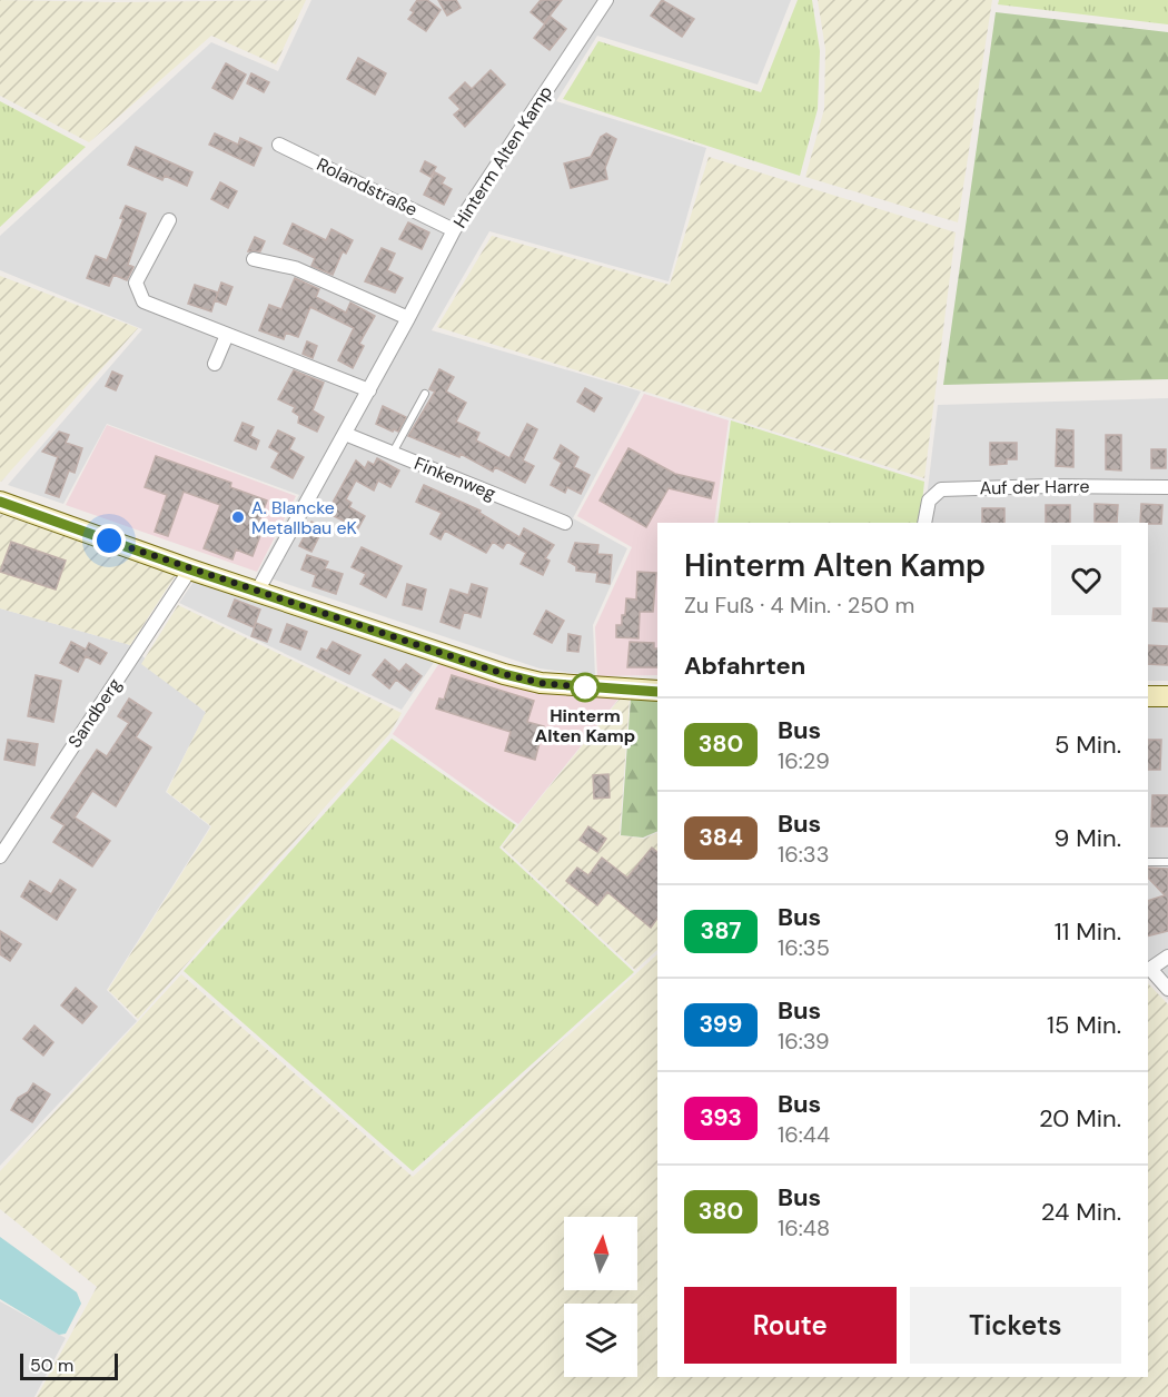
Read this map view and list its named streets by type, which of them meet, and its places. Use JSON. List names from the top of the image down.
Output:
{
  "streets": {
    "street": [
      "Hinterm Alten Kamp",
      "Rolandstraße",
      "Finkenweg",
      "Auf der Harre",
      "Sandberg"
    ]
  },
  "crossings": [
    ["Hinterm Alten Kamp", "Rolandstraße"],
    ["Hinterm Alten Kamp", "Finkenweg"]
  ],
  "places": ["A. Blancke Metallbau eK", "Hinterm Alten Kamp"],
  "lines": ["bus line 380"],
  "scale_bar": "50 m",
  "north": "top",
  "page": {
    "heading": [
      ["Hinterm Alten Kamp", "Zu Fuß · 4 Min. · 250 m"],
      "Abfahrten"
    ],
    "list": [
      {
        "mark": "380",
        "name": "Bus",
        "note": "16:29",
        "value": "5 Min."
      },
      {
        "mark": "384",
        "name": "Bus",
        "note": "16:33",
        "value": "9 Min."
      },
      {
        "mark": "387",
        "name": "Bus",
        "note": "16:35",
        "value": "11 Min."
      },
      {
        "mark": "399",
        "name": "Bus",
        "note": "16:39",
        "value": "15 Min."
      },
      {
        "mark": "393",
        "name": "Bus",
        "note": "16:44",
        "value": "20 Min."
      },
      {
        "mark": "380",
        "name": "Bus",
        "note": "16:48",
        "value": "24 Min."
      }
    ],
    "buttons": ["Route", "Tickets"],
    "scale": "50 m"
  }
}
